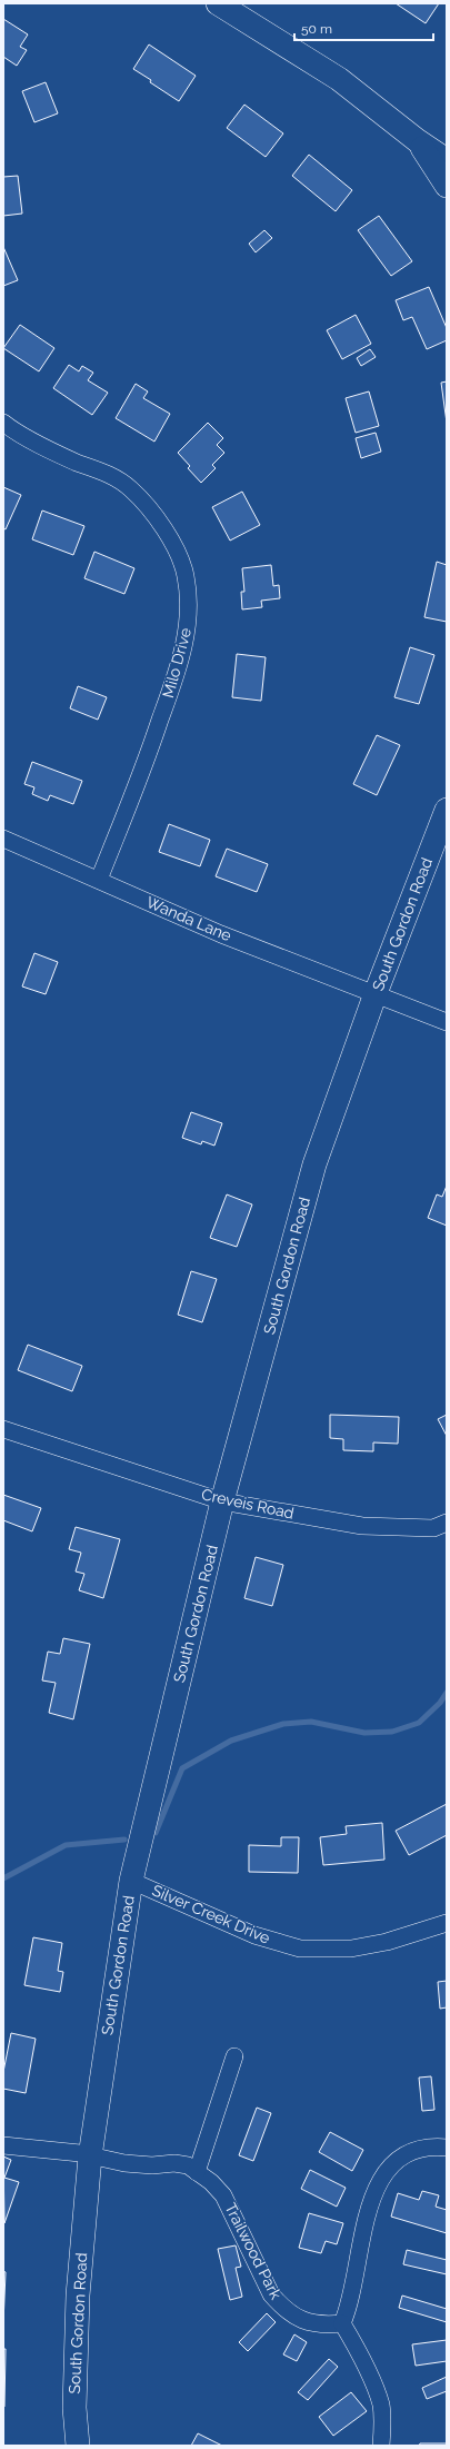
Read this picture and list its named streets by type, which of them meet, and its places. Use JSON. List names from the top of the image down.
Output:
{
  "streets": {
    "street": [
      "Milo Drive",
      "Wanda Lane",
      "South Gordon Road",
      "Creveis Road",
      "Silver Creek Drive",
      "Trailwood Park"
    ]
  },
  "crossings": [
    ["Milo Drive", "Wanda Lane"],
    ["Wanda Lane", "South Gordon Road"],
    ["South Gordon Road", "Creveis Road"],
    ["South Gordon Road", "Silver Creek Drive"],
    ["South Gordon Road", "Trailwood Park"]
  ],
  "scale_bar": "50 m"
}
